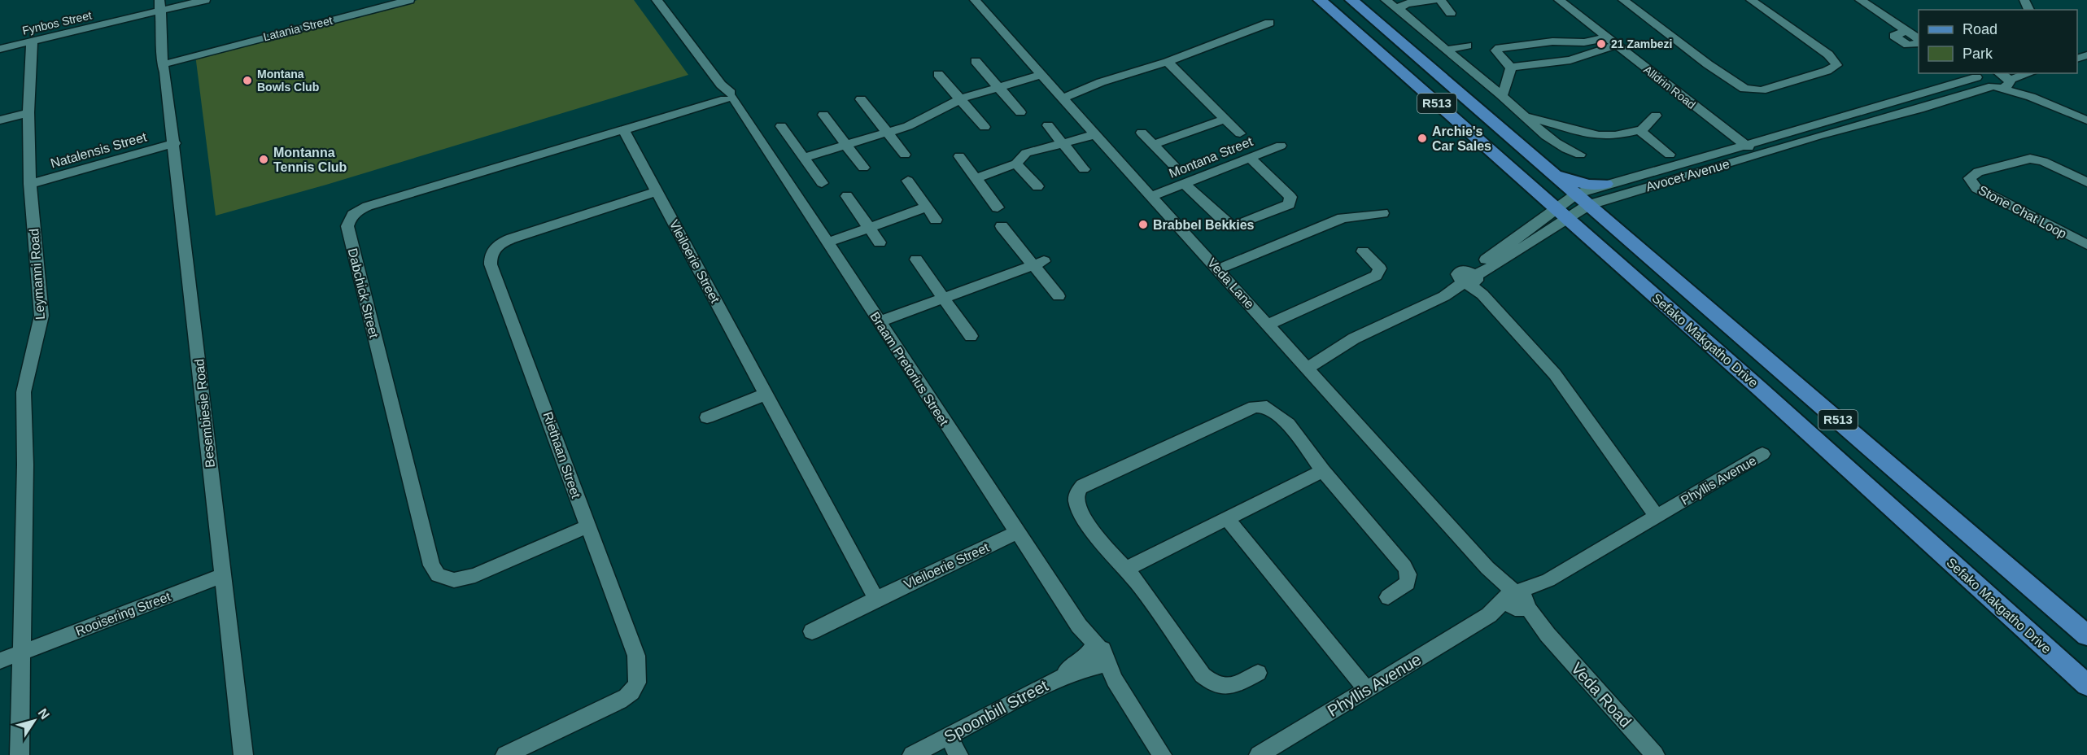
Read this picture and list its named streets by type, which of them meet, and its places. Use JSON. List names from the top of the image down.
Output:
{
  "streets": {
    "main road": ["R513", "Sefako Makgatho Drive"],
    "street": [
      "Fynbos Street",
      "Latania Street",
      "Alldrin Road",
      "Natalensis Street",
      "Montana Street",
      "Avocet Avenue",
      "Stone Chat Loop",
      "Vleiloerie Street",
      "Leymanni Road",
      "Veda Lane",
      "Dabchick Street",
      "Braam Pretorius Street",
      "Besembiesie Road",
      "Riethaan Street",
      "Phyllis Avenue",
      "Rooisering Street",
      "Veda Road",
      "Spoonbill Street"
    ]
  },
  "crossings": [
    ["Fynbos Street", "Leymanni Road"],
    ["Fynbos Street", "Besembiesie Road"],
    ["Latania Street", "Besembiesie Road"],
    ["Alldrin Road", "Avocet Avenue"],
    ["Natalensis Street", "Leymanni Road"],
    ["Natalensis Street", "Besembiesie Road"],
    ["Montana Street", "Veda Lane"],
    ["Avocet Avenue", "Veda Lane"],
    ["Avocet Avenue", "Sefako Makgatho Drive"],
    ["Vleiloerie Street", "Dabchick Street"],
    ["Vleiloerie Street", "Braam Pretorius Street"],
    ["Vleiloerie Street", "Riethaan Street"],
    ["Leymanni Road", "Rooisering Street"],
    ["Veda Lane", "Veda Road"],
    ["Dabchick Street", "Braam Pretorius Street"],
    ["Dabchick Street", "Riethaan Street"],
    ["Braam Pretorius Street", "Spoonbill Street"],
    ["Besembiesie Road", "Rooisering Street"],
    ["Phyllis Avenue", "Veda Road"]
  ],
  "places": [
    "21 Zambezi",
    "Montana Bowls Club",
    "Archie's Car Sales",
    "Montanna Tennis Club",
    "Brabbel Bekkies"
  ],
  "legend": ["Road", "Park"],
  "north": "top right"
}
